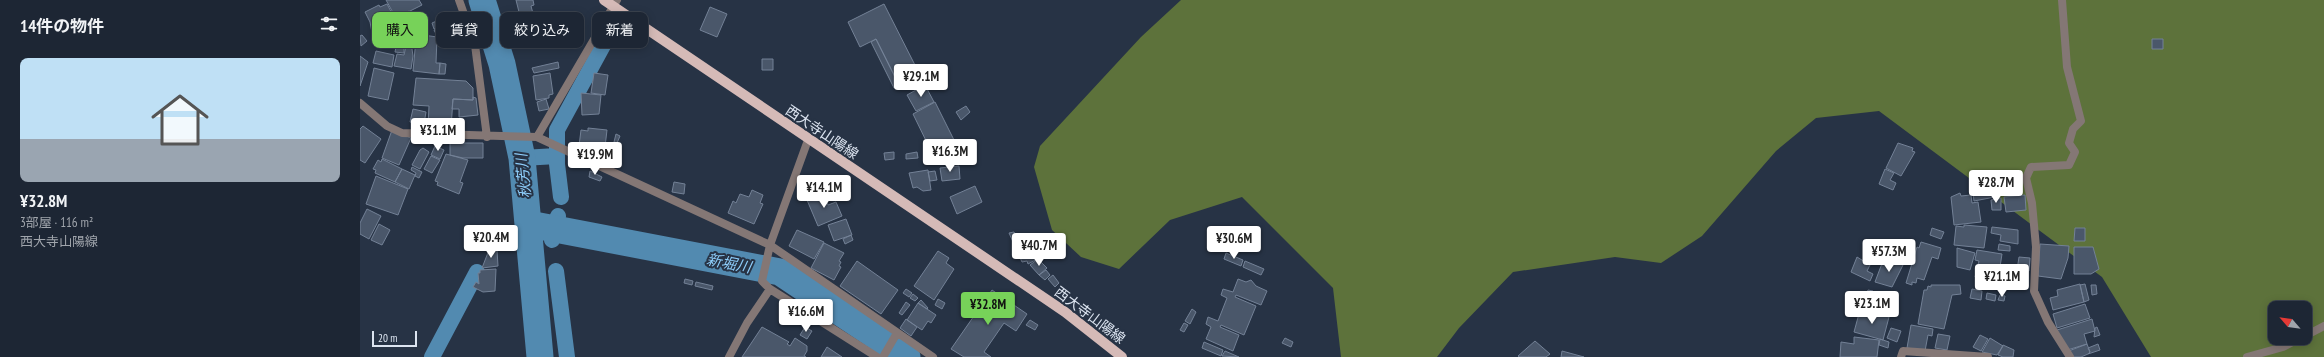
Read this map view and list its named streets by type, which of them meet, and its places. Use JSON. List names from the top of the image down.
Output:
{
  "streets": {
    "main road": ["西大寺山陽線"]
  },
  "water": ["秋芳川", "新堀川"],
  "scale_bar": "20 m",
  "north": "top left",
  "page": {
    "heading": "14件の物件",
    "chip": [
      "購入",
      "賃貸",
      "絞り込み",
      "新着"
    ],
    "list": [
      {
        "name": "¥32.8M",
        "note": "3部屋 · 116 m² · 西大寺山陽線"
      }
    ],
    "price": [
      "¥29.1M",
      "¥31.1M",
      "¥16.3M",
      "¥19.9M",
      "¥28.7M",
      "¥14.1M",
      "¥20.4M",
      "¥30.6M",
      "¥40.7M",
      "¥57.3M",
      "¥21.1M",
      "¥23.1M",
      "¥32.8M",
      "¥16.6M"
    ],
    "scale": "20 m"
  }
}
